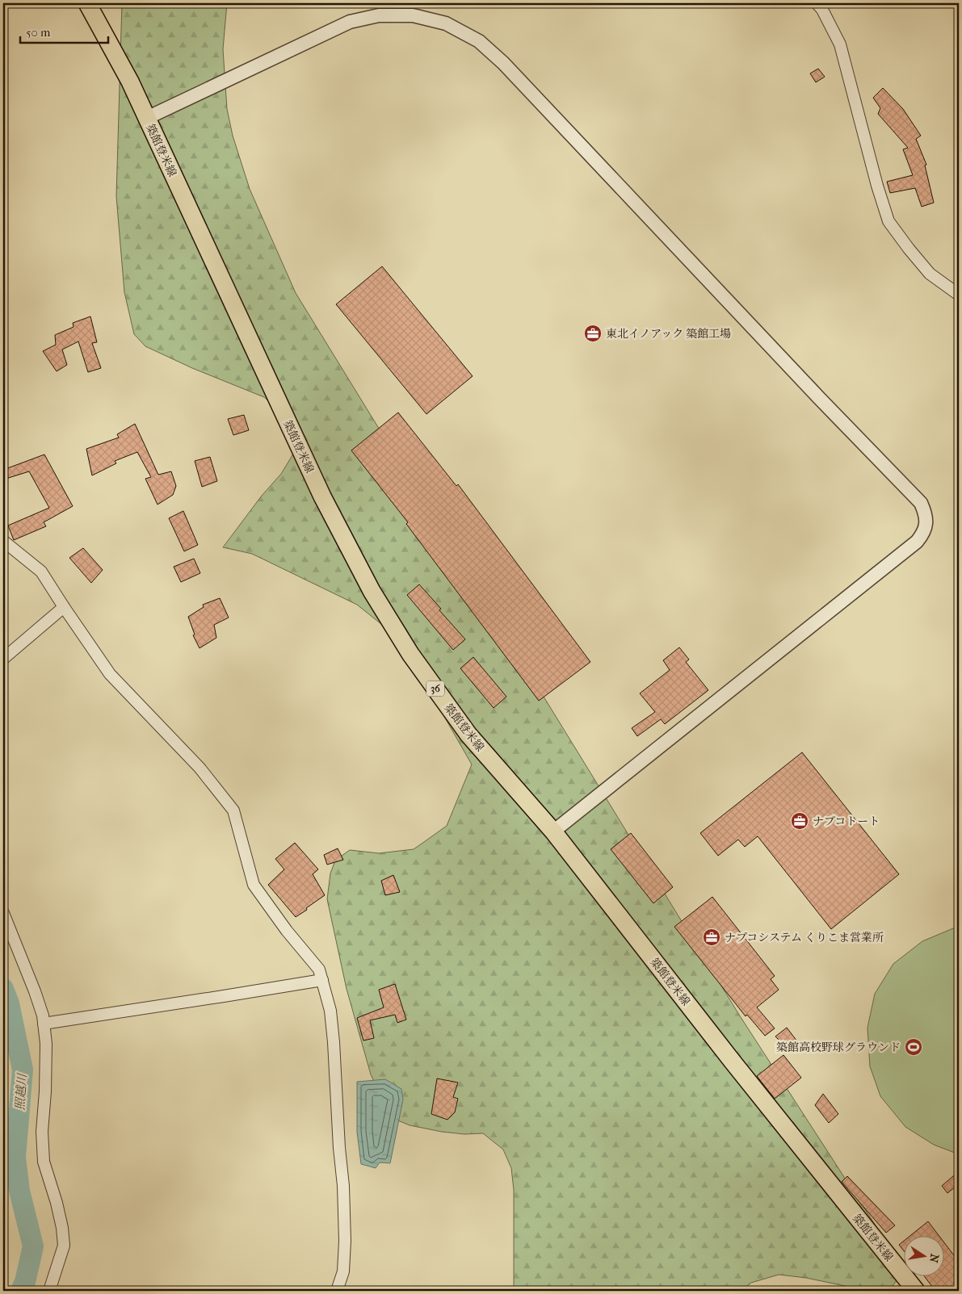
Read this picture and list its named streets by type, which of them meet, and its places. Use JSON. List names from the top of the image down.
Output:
{
  "streets": {
    "main road": ["築館登米線", "36"]
  },
  "water": ["照越川"],
  "places": {
    "office": ["東北イノアック 築館工場", "ナブコトート", "ナプコシステム くりこま営業所"],
    "sports": ["築館高校野球グラウンド"]
  },
  "scale_bar": "50 m",
  "north": "right"
}
